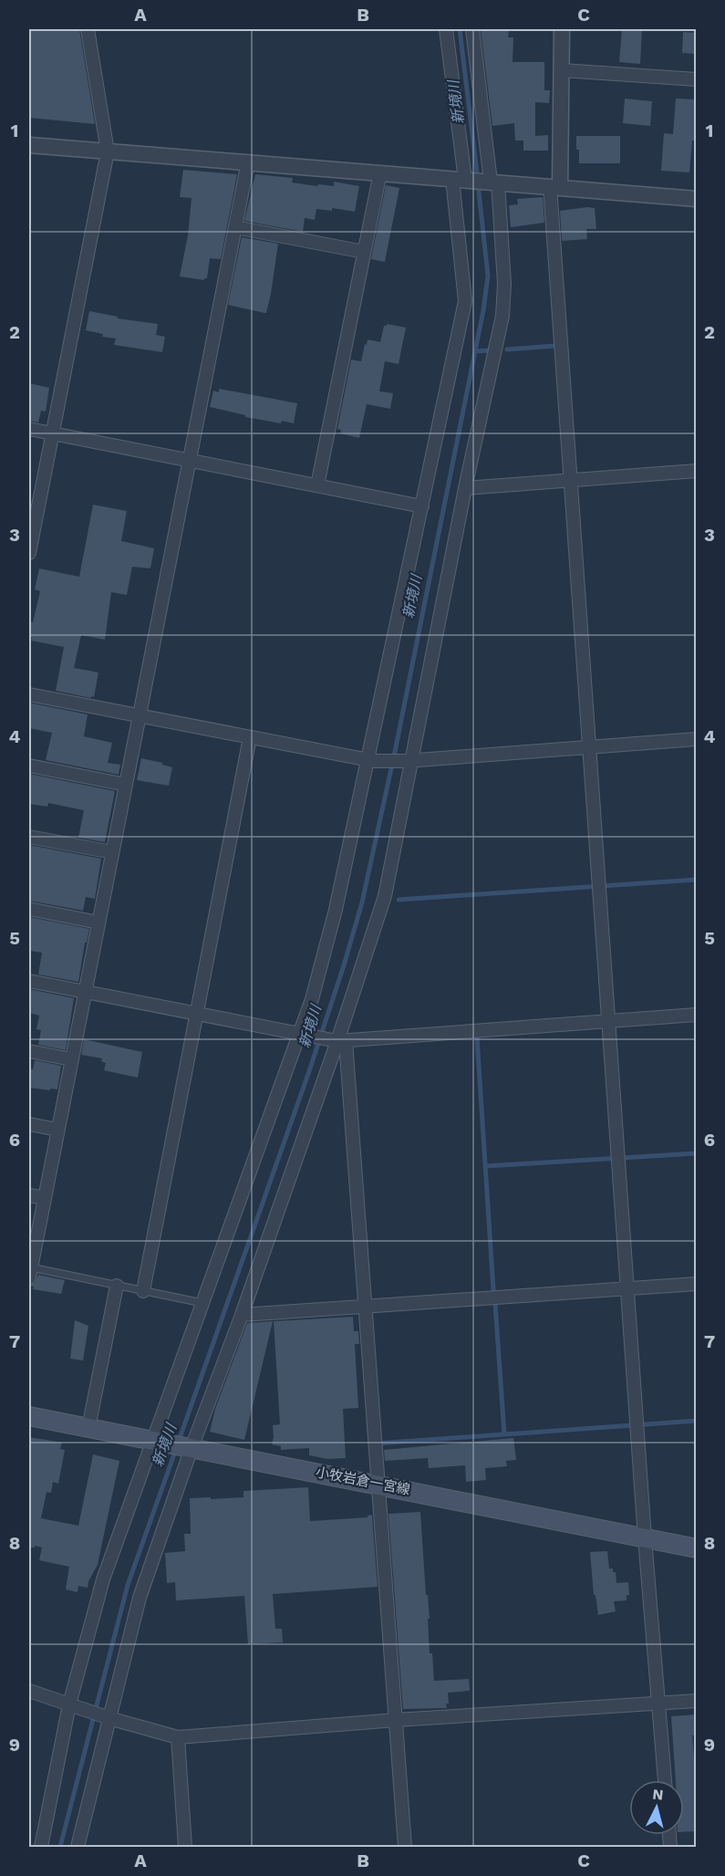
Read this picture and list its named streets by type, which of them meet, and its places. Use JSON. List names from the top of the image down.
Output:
{
  "streets": {
    "main road": ["小牧岩倉一宮線"]
  },
  "water": ["新境川"],
  "north": "top",
  "grid": {
    "columns": ["A", "B", "C"],
    "rows": [
      "1",
      "2",
      "3",
      "4",
      "5",
      "6",
      "7",
      "8",
      "9"
    ]
  }
}
